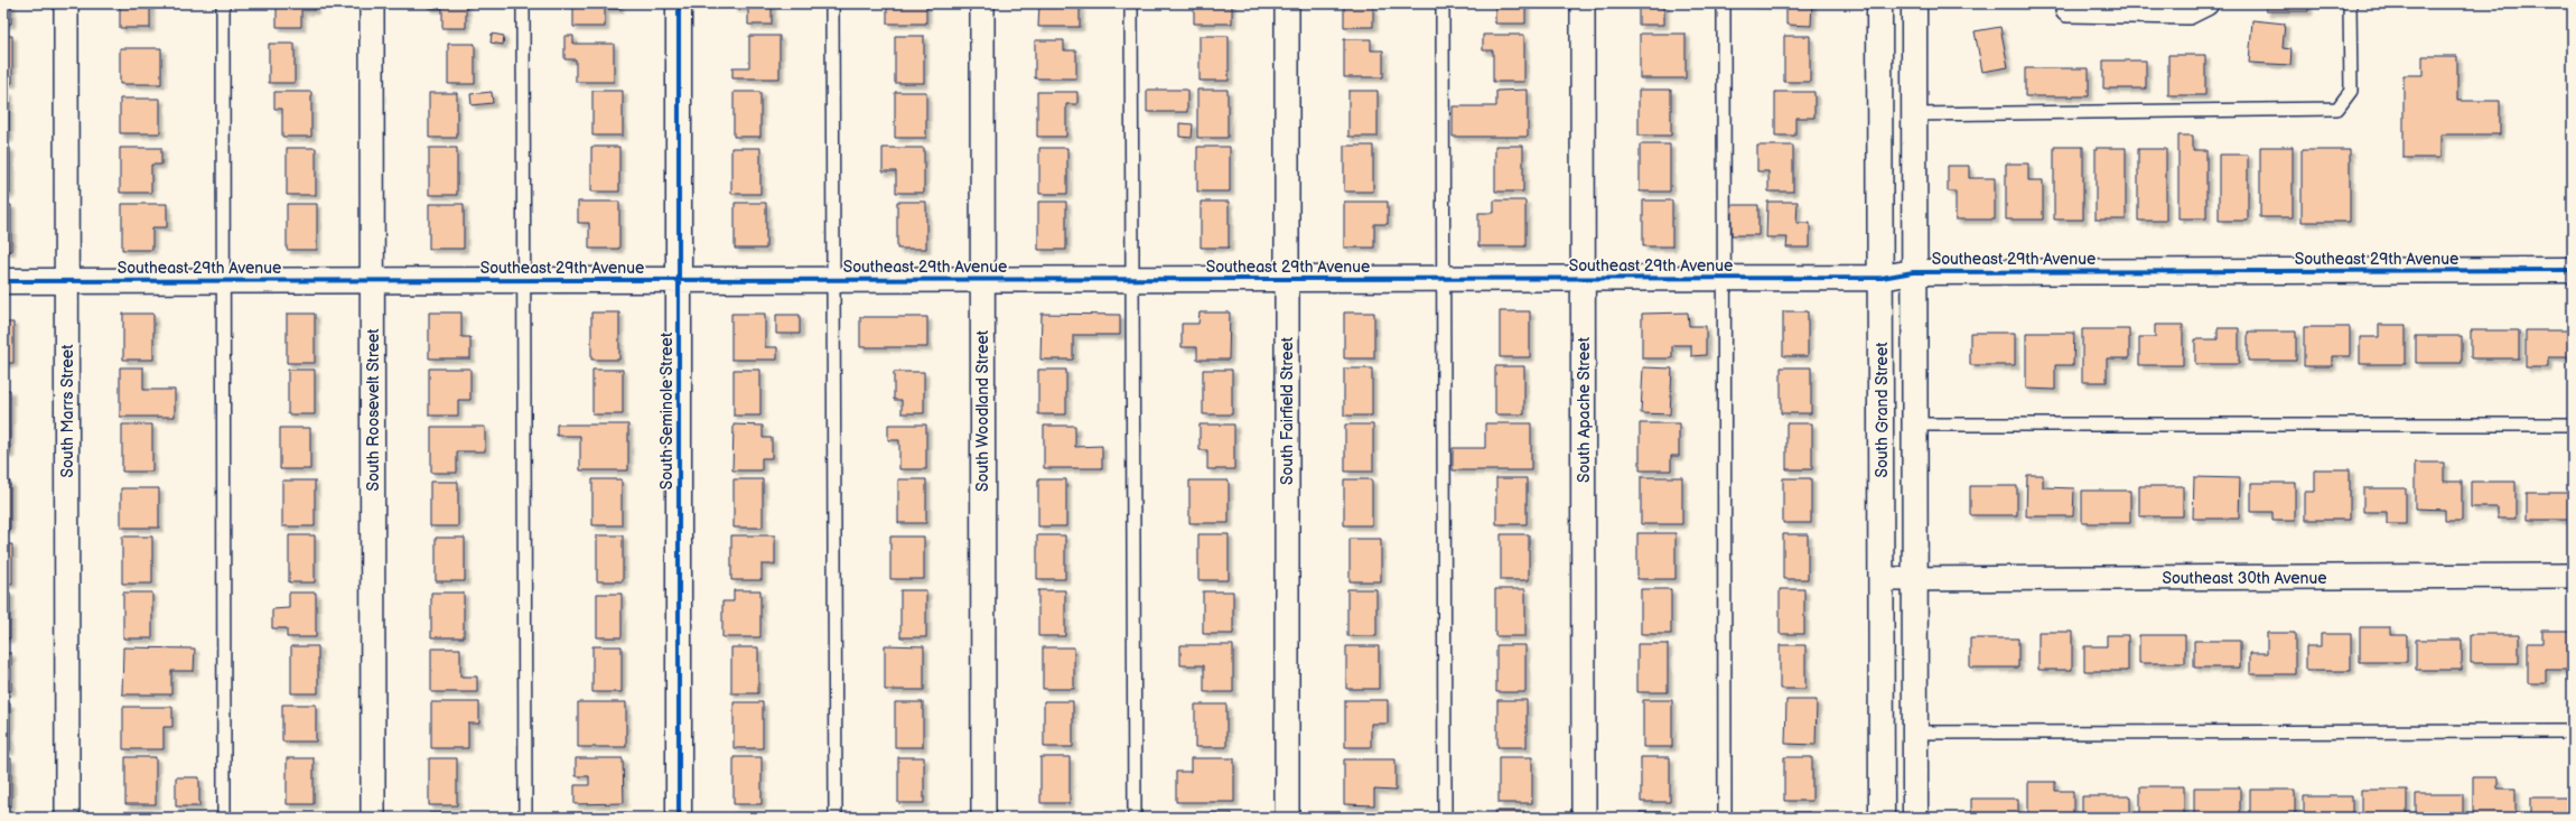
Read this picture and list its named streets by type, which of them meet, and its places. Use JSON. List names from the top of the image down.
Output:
{
  "streets": {
    "street": [
      "Southeast 29th Avenue",
      "South Roosevelt Street",
      "South Apache Street",
      "South Grand Street",
      "South Marrs Street",
      "South Seminole Street",
      "South Woodland Street",
      "South Fairfield Street",
      "Southeast 30th Avenue"
    ]
  },
  "crossings": [
    ["Southeast 29th Avenue", "South Roosevelt Street"],
    ["Southeast 29th Avenue", "South Apache Street"],
    ["Southeast 29th Avenue", "South Grand Street"],
    ["Southeast 29th Avenue", "South Marrs Street"],
    ["Southeast 29th Avenue", "South Seminole Street"],
    ["Southeast 29th Avenue", "South Woodland Street"],
    ["Southeast 29th Avenue", "South Fairfield Street"],
    ["South Grand Street", "Southeast 30th Avenue"]
  ]
}
